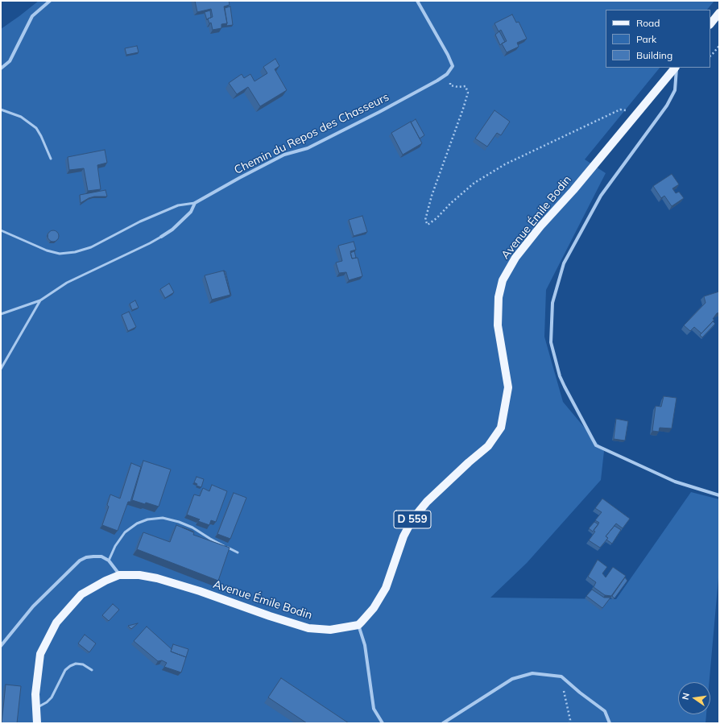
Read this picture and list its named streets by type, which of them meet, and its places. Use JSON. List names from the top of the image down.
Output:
{
  "streets": {
    "main road": ["Avenue Émile Bodin", "D 559"],
    "street": ["Chemin du Repos des Chasseurs"]
  },
  "legend": ["Road", "Park", "Building"],
  "north": "left"
}
